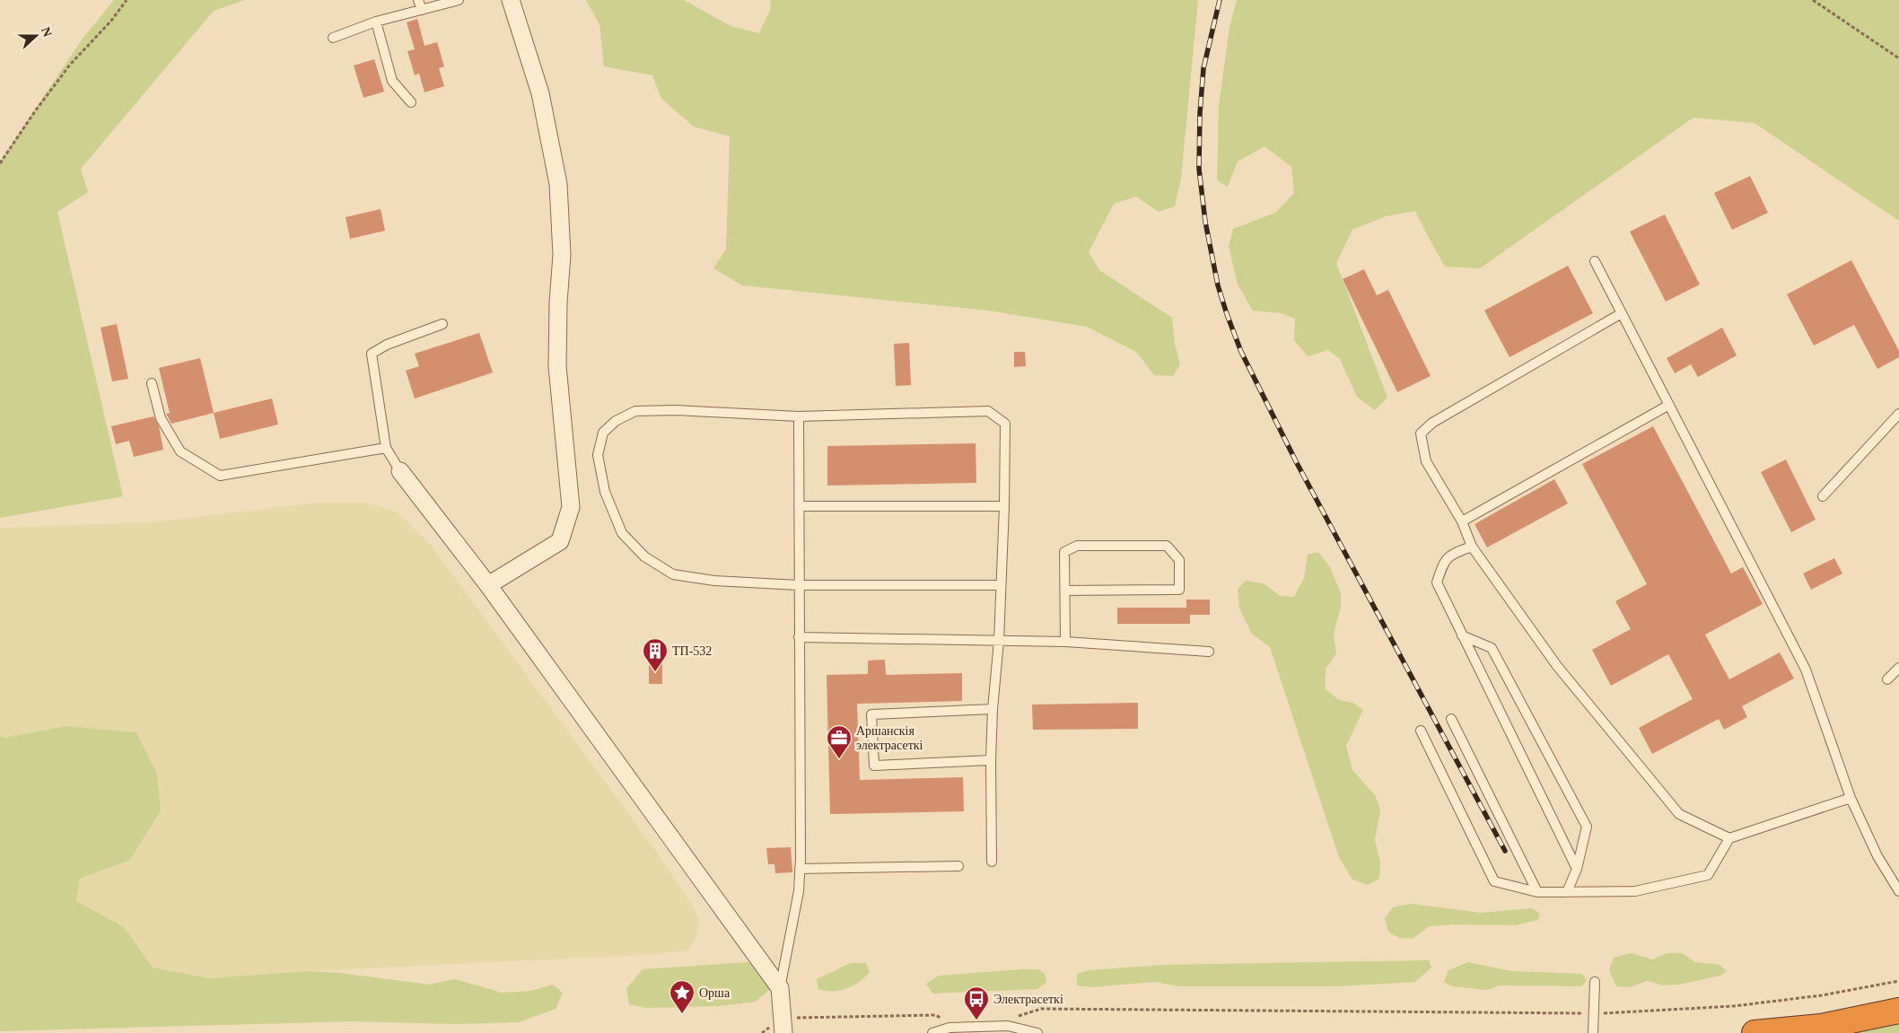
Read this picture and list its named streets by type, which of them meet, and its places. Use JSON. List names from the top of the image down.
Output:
{
  "places": {
    "building": ["ТП-532"],
    "office": ["Аршанскія электрасеткі"],
    "place": ["Орша"],
    "bus stop": ["Электрасеткі"]
  },
  "north": "right"
}
